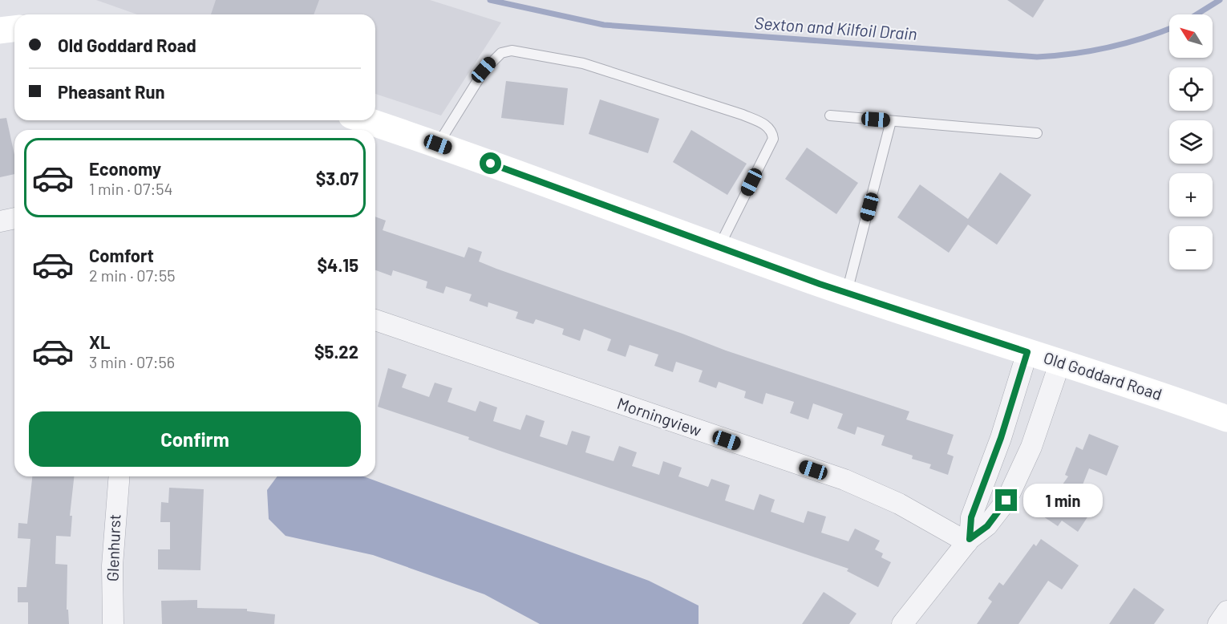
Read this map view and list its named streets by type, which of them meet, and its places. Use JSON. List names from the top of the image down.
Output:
{
  "streets": {
    "street": ["Old Goddard Road", "Morningview", "Glenhurst"]
  },
  "water": ["Sexton and Kilfoil Drain"],
  "north": "top left",
  "page": {
    "map_buttons": ["+", "−"],
    "banner": ["Old Goddard Road", "Pheasant Run"],
    "list": [
      {
        "name": "Economy",
        "note": "1 min · 07:54",
        "value": "$3.07"
      },
      {
        "name": "Comfort",
        "note": "2 min · 07:55",
        "value": "$4.15"
      },
      {
        "name": "XL",
        "note": "3 min · 07:56",
        "value": "$5.22"
      }
    ],
    "buttons": "Confirm",
    "bubble": "1 min"
  }
}
